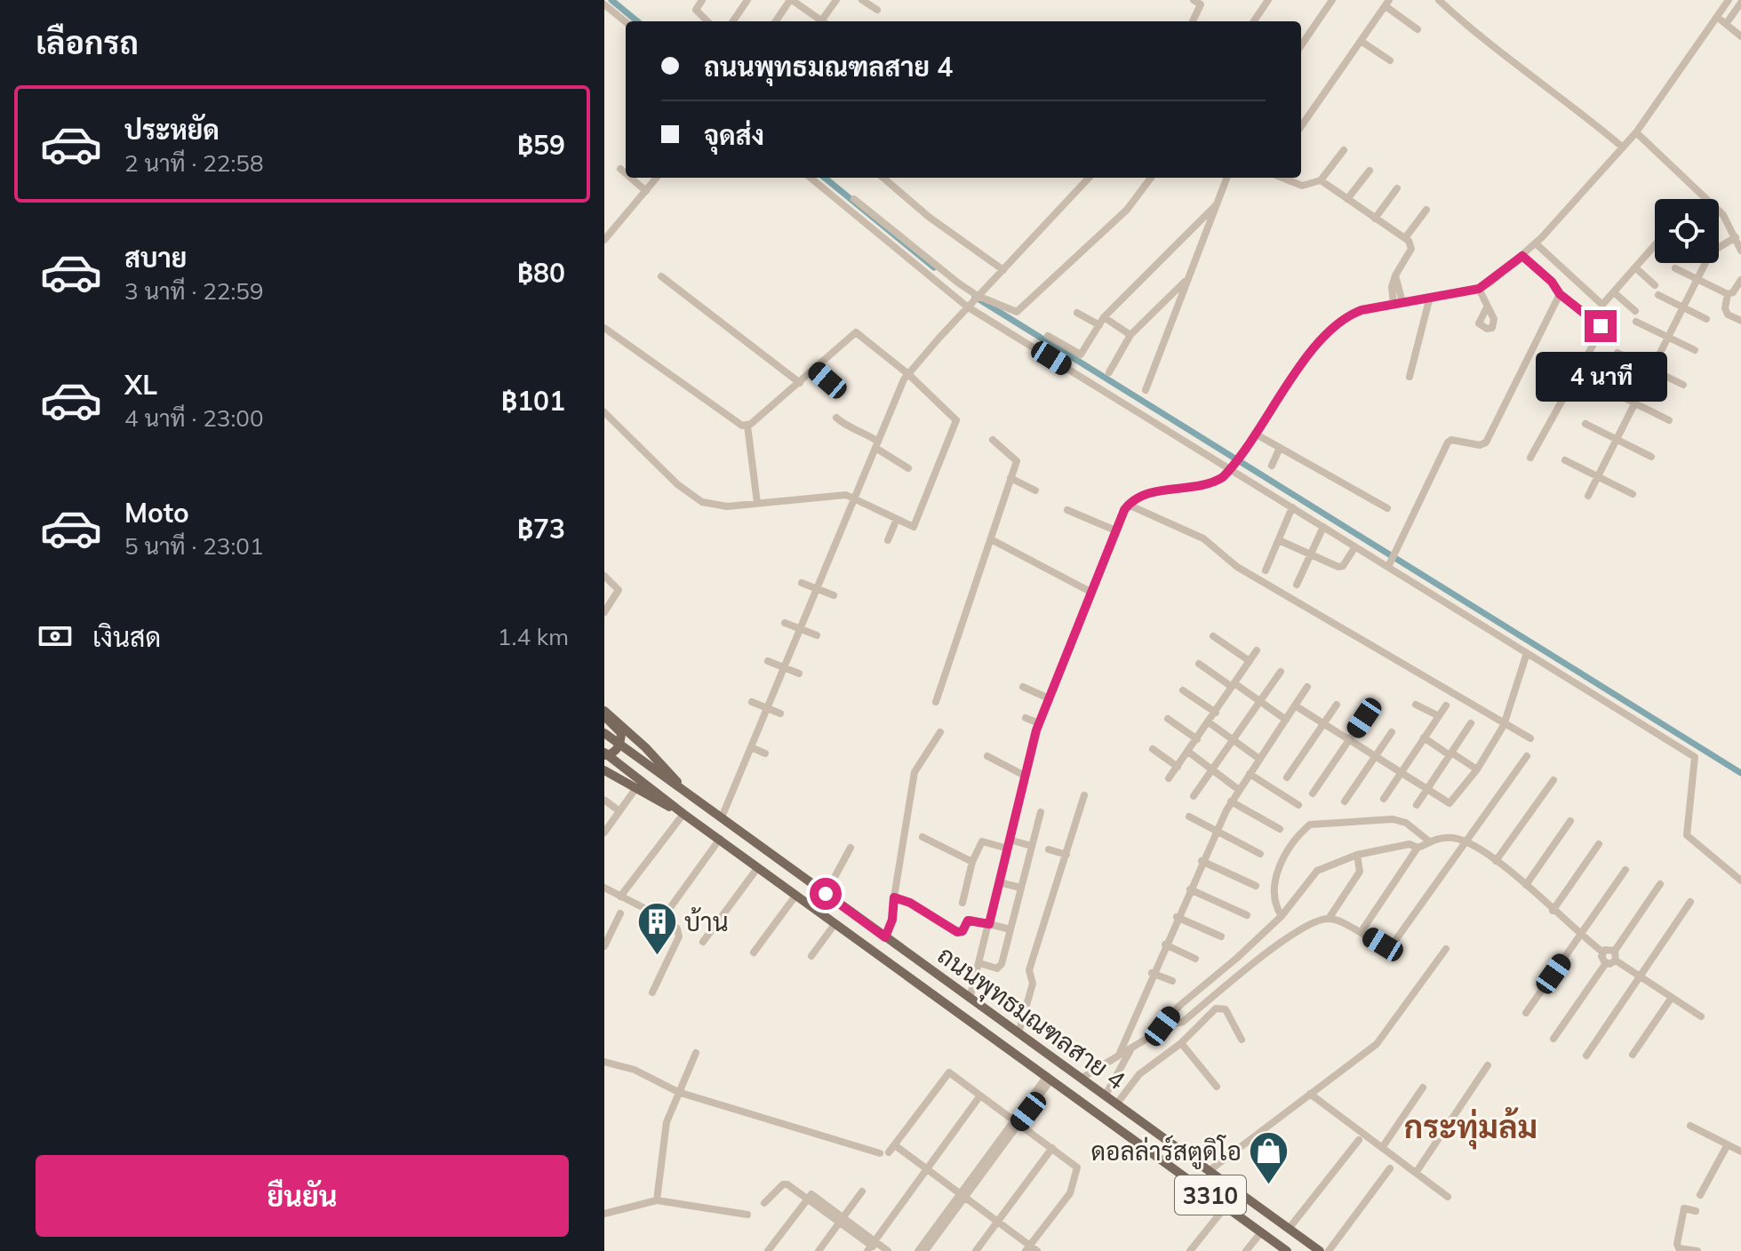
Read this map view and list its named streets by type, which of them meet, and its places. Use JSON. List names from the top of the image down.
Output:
{
  "streets": {
    "main road": ["ถนนพุทธมณฑลสาย 4", "3310"]
  },
  "districts": ["กระทุ่มล้ม"],
  "places": {
    "building": ["บ้าน"],
    "shop": ["ดอลล่าร์สตูดิโอ"]
  },
  "page": {
    "heading": "เลือกรถ",
    "banner": ["ถนนพุทธมณฑลสาย 4", "จุดส่ง"],
    "list": [
      {
        "name": "ประหยัด",
        "note": "2 นาที · 22:58",
        "value": "฿59"
      },
      {
        "name": "สบาย",
        "note": "3 นาที · 22:59",
        "value": "฿80"
      },
      {
        "name": "XL",
        "note": "4 นาที · 23:00",
        "value": "฿101"
      },
      {
        "name": "Moto",
        "note": "5 นาที · 23:01",
        "value": "฿73"
      }
    ],
    "bubble": "4 นาที",
    "pay": ["เงินสด", "1.4 km"],
    "buttons": "ยืนยัน"
  }
}
